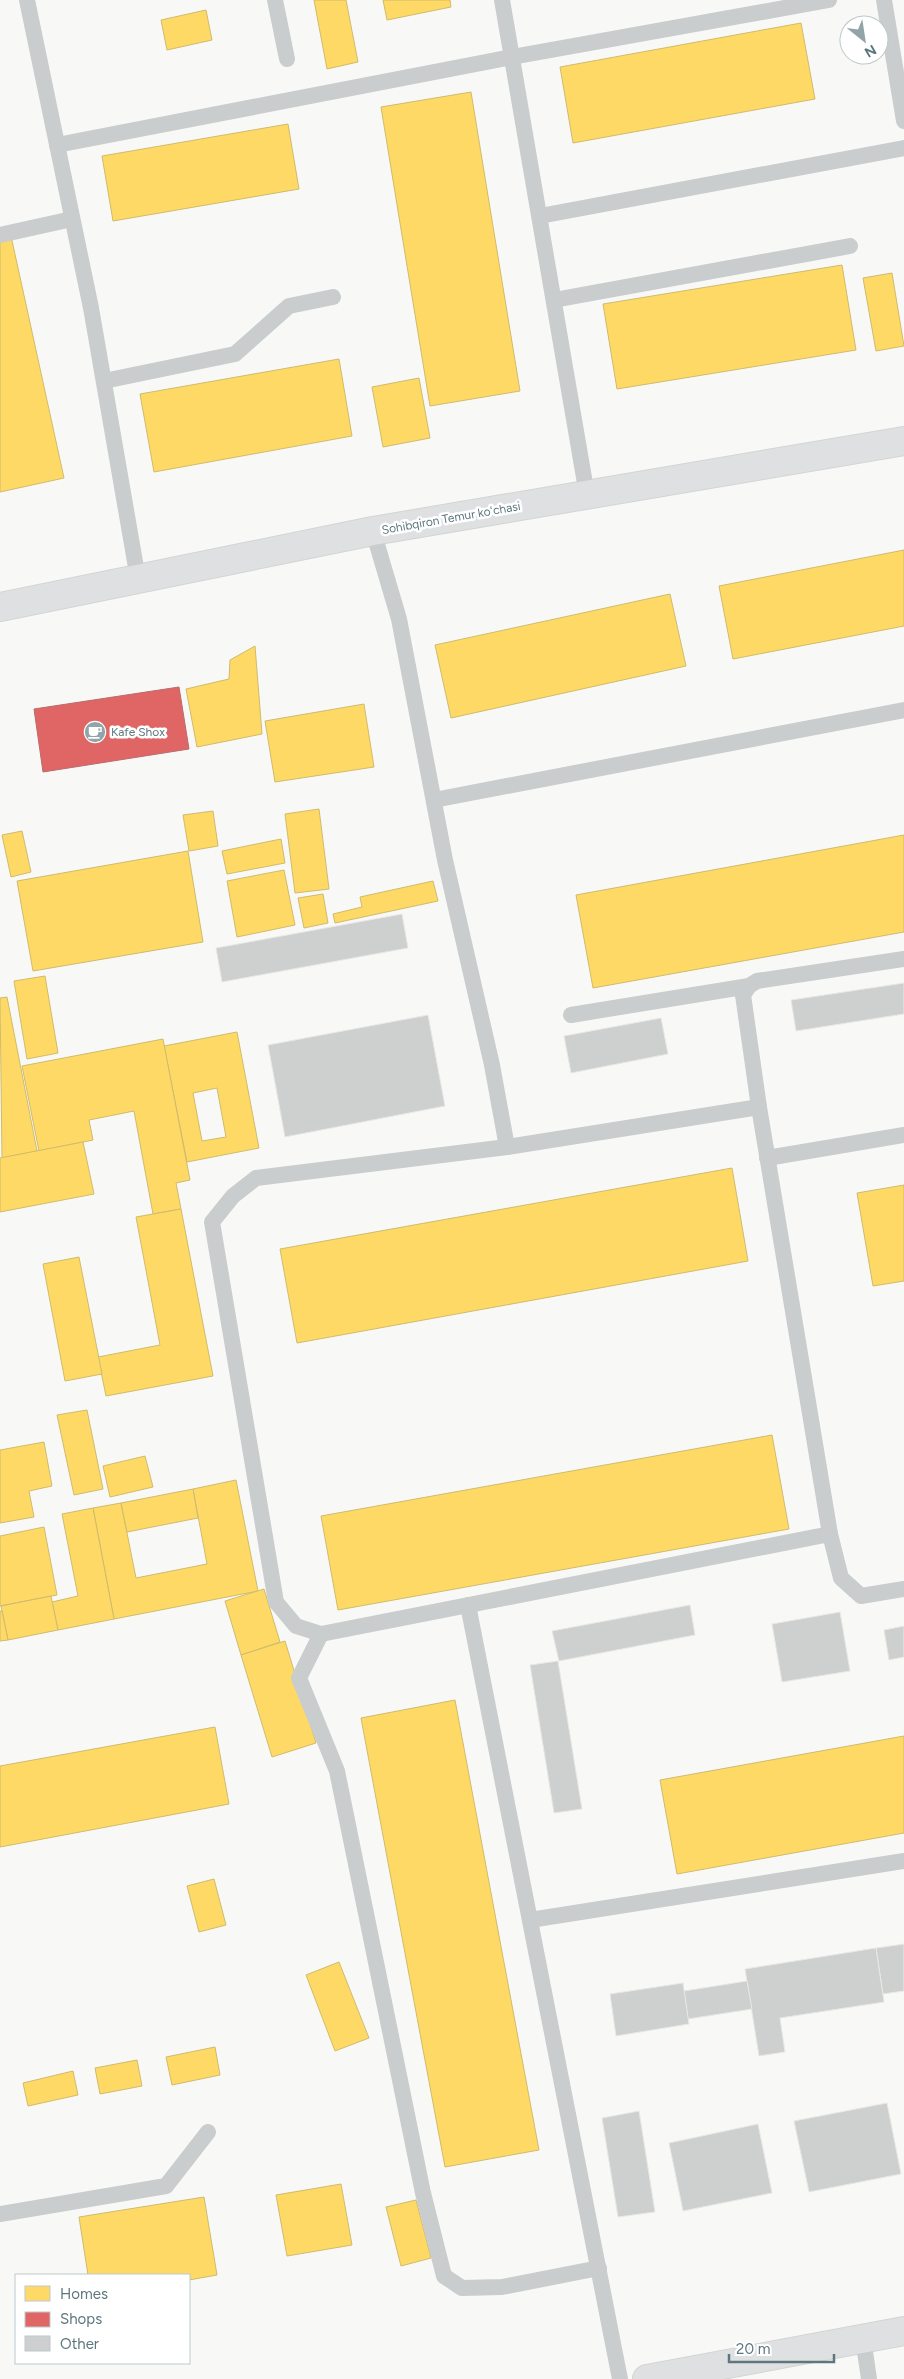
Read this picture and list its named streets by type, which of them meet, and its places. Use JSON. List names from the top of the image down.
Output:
{
  "streets": {
    "main road": ["Sohibqiron Temur koʻchasi"]
  },
  "places": {
    "cafe": ["Kafe Shox"]
  },
  "legend": ["Homes", "Shops", "Other"],
  "scale_bar": "20 m",
  "north": "bottom right"
}
